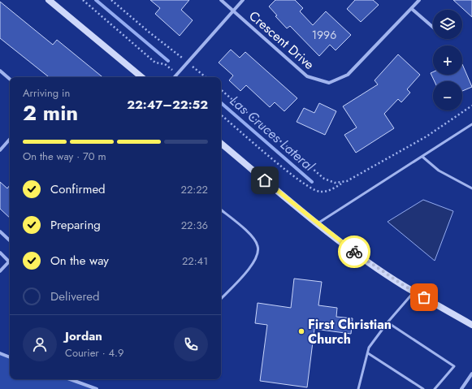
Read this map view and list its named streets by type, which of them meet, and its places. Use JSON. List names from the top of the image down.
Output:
{
  "streets": {
    "street": ["Crescent Drive"]
  },
  "water": ["Las Cruces Lateral"],
  "places": ["First Christian Church"],
  "house_numbers": ["1996"],
  "page": {
    "map_buttons": ["+", "−"],
    "heading": ["2 min", "Arriving in", "22:47–22:52"],
    "panel": ["Jordan", "Courier · 4.9"],
    "bar": "On the way · 70 m",
    "list": [
      ["Confirmed", "22:22"],
      ["Preparing", "22:36"],
      ["On the way", "22:41"],
      "Delivered"
    ]
  }
}
